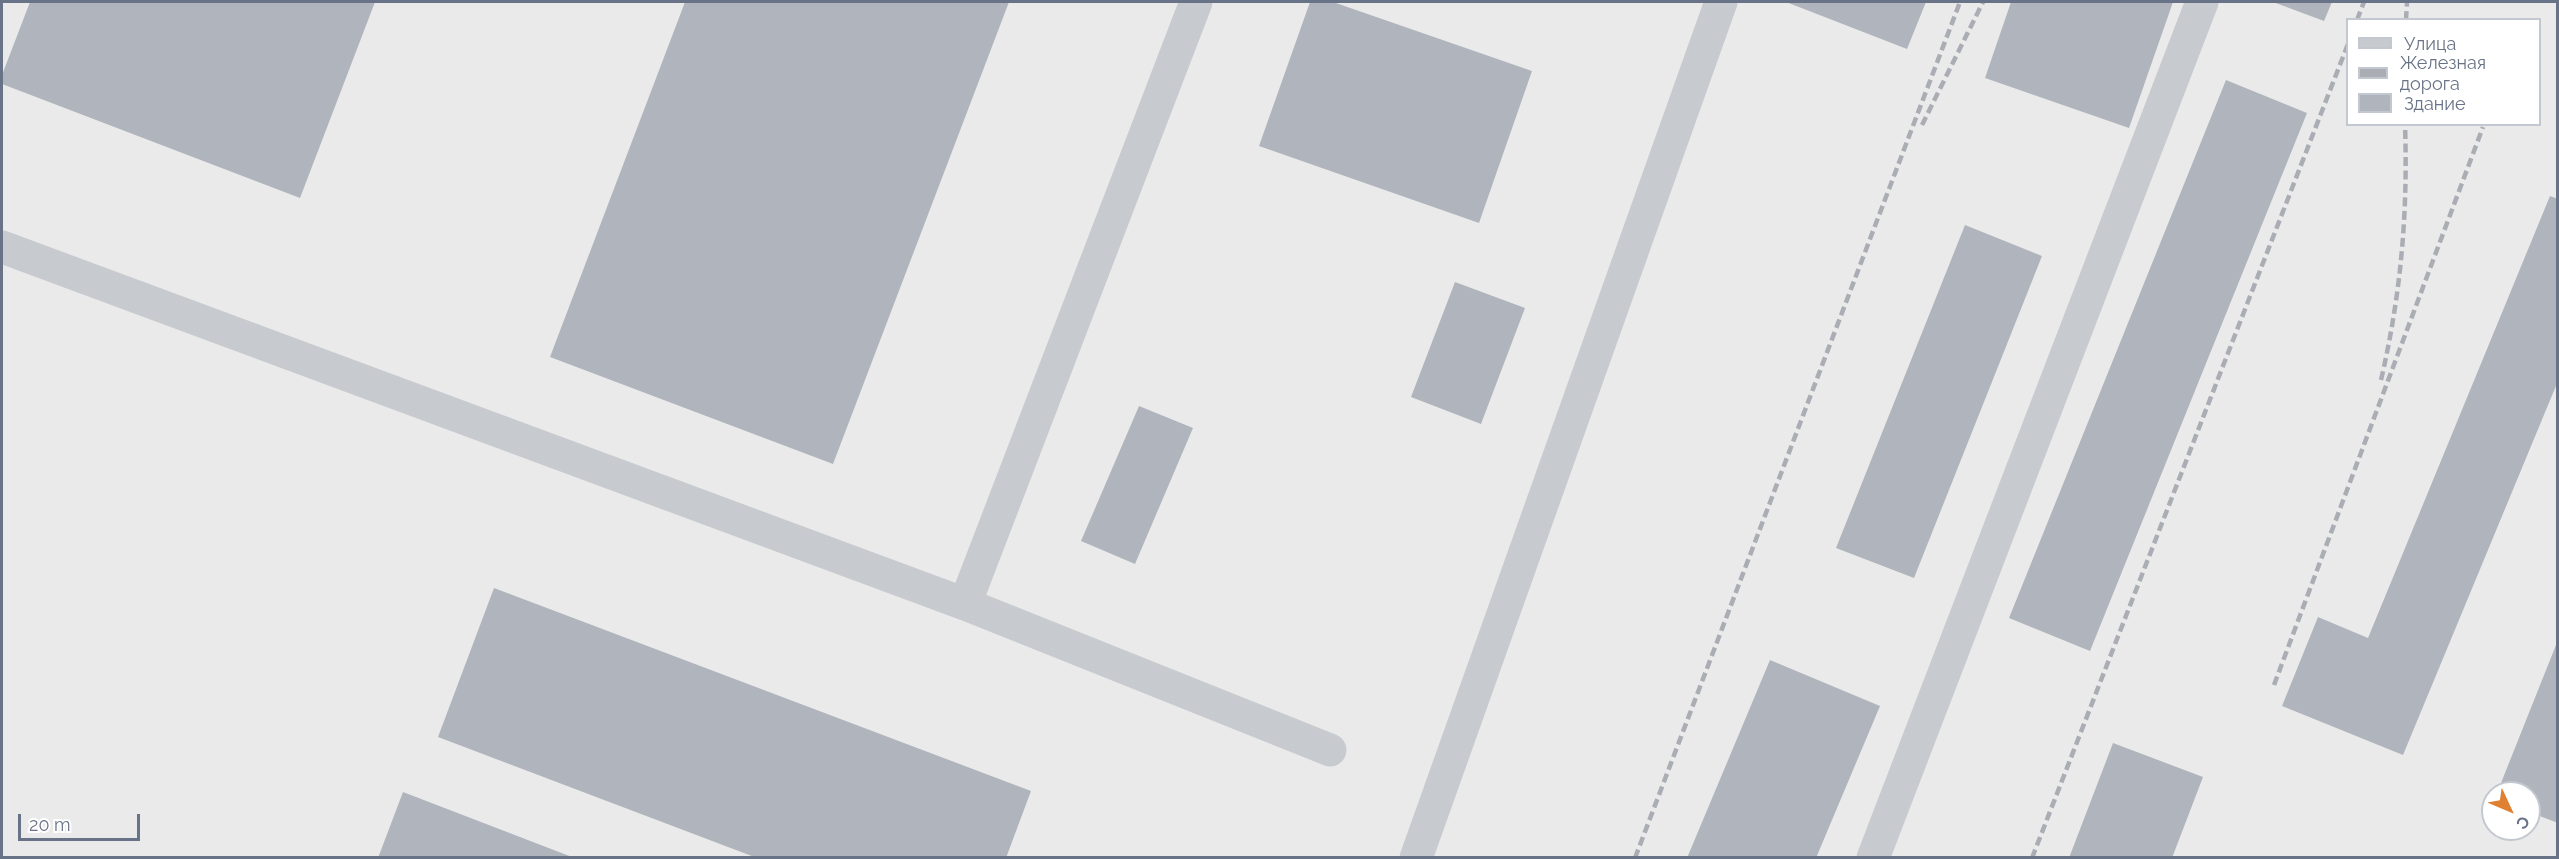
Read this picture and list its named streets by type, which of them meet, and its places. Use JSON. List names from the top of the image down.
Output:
{
  "legend": ["Улица", "Железная дорога", "Здание"],
  "scale_bar": "20 m",
  "north": "bottom right"
}
